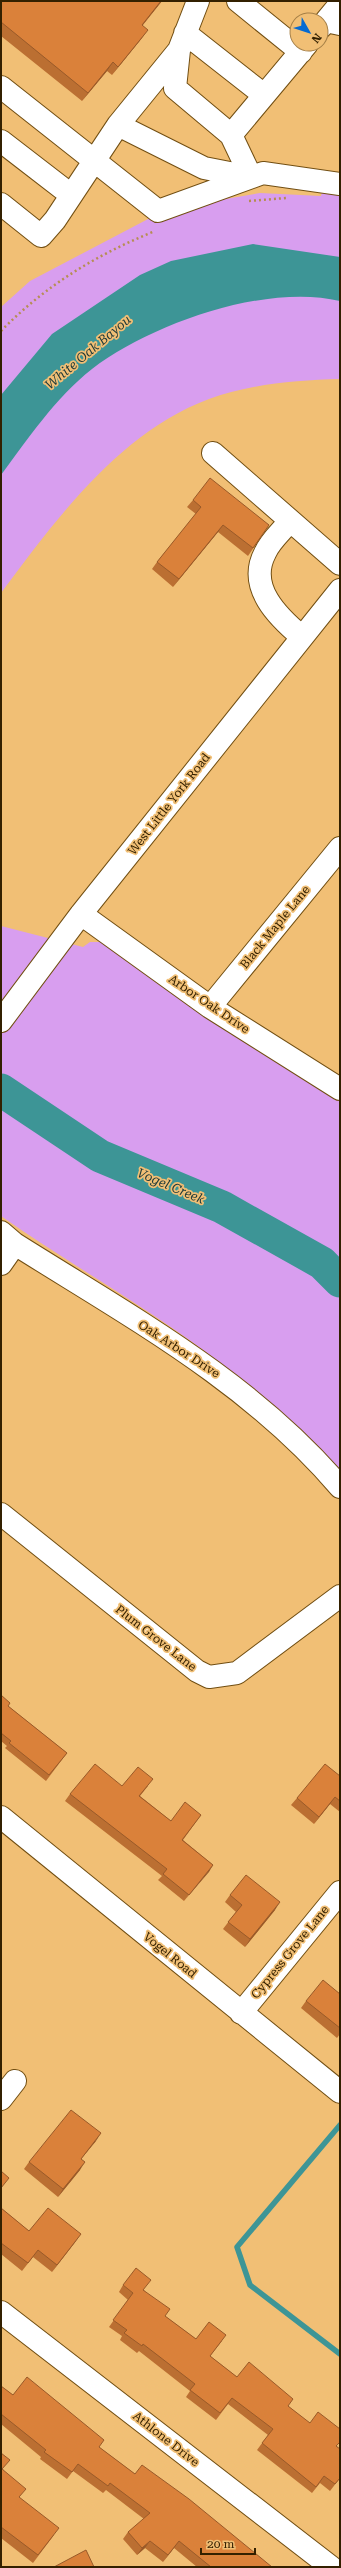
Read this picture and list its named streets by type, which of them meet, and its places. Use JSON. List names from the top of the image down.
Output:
{
  "streets": {
    "street": [
      "West Little York Road",
      "Black Maple Lane",
      "Arbor Oak Drive",
      "Oak Arbor Drive",
      "Plum Grove Lane",
      "Cypress Grove Lane",
      "Vogel Road",
      "Athlone Drive"
    ]
  },
  "crossings": [
    ["West Little York Road", "Arbor Oak Drive"],
    ["Black Maple Lane", "Arbor Oak Drive"],
    ["Cypress Grove Lane", "Vogel Road"]
  ],
  "water": ["White Oak Bayou", "Vogel Creek"],
  "scale_bar": "20 m",
  "north": "bottom right"
}
